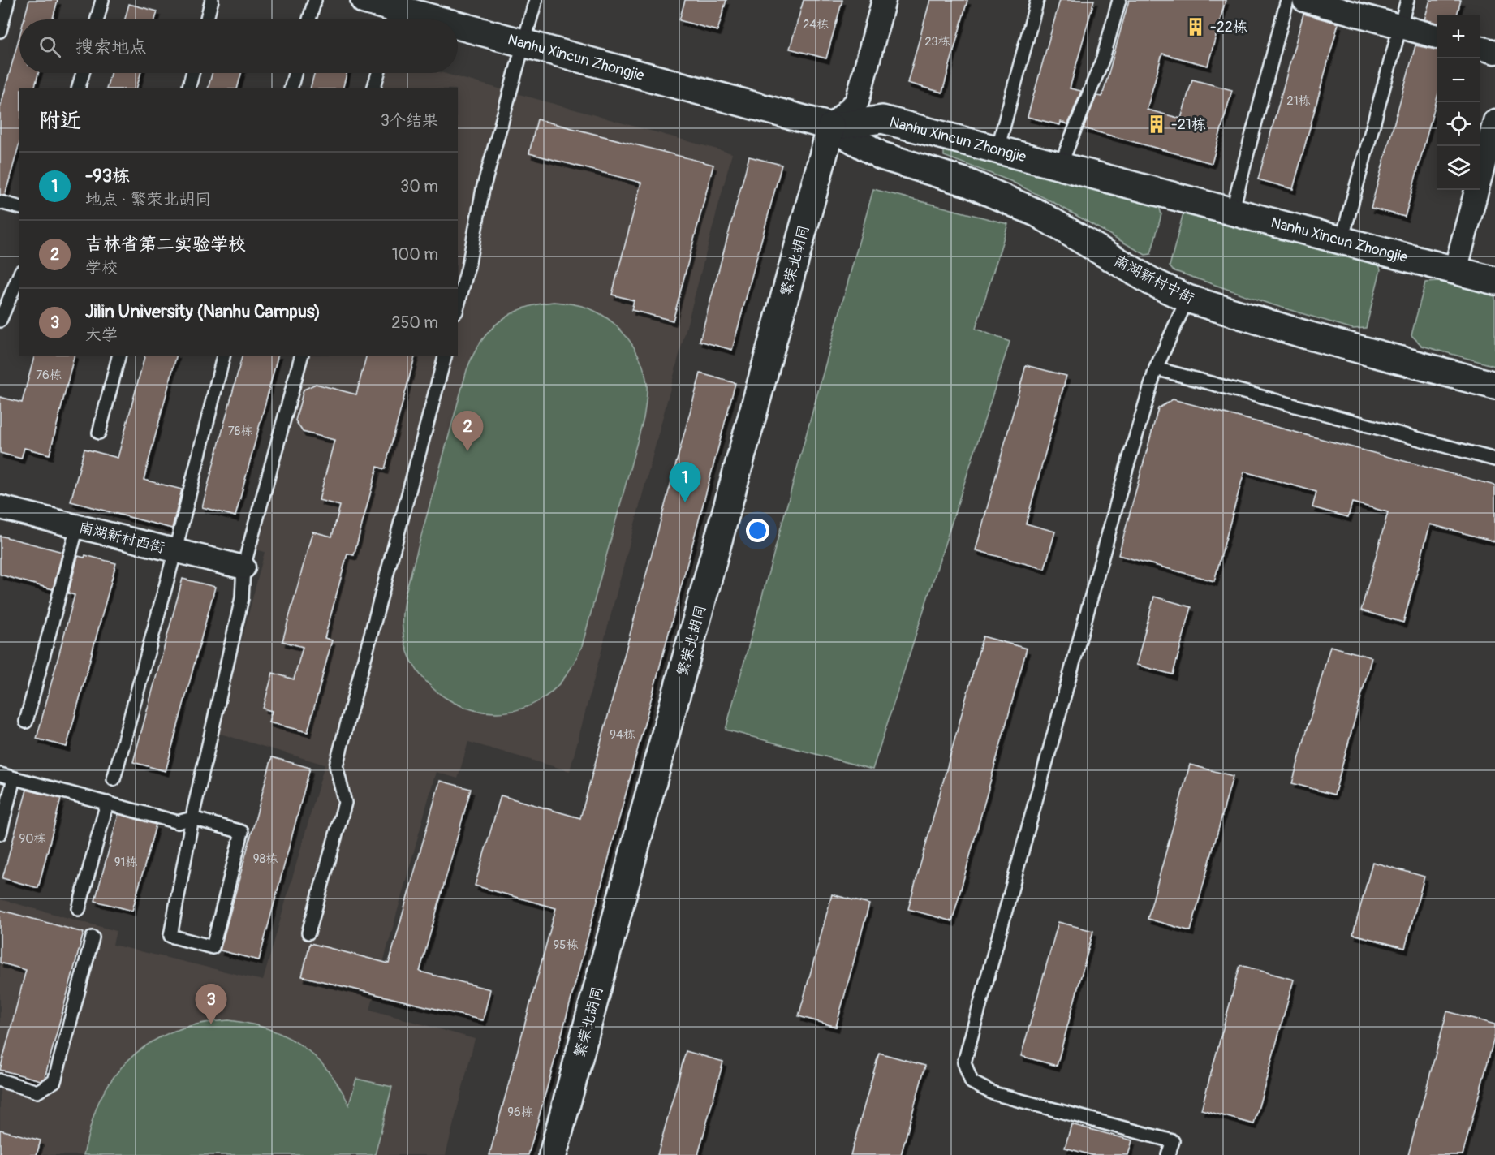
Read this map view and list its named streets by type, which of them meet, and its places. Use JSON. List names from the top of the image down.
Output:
{
  "streets": {
    "street": [
      "Nanhu Xincun Zhongjie",
      "繁荣北胡同",
      "南湖新村中街",
      "南湖新村西街"
    ]
  },
  "crossings": [
    ["Nanhu Xincun Zhongjie", "繁荣北胡同"],
    ["Nanhu Xincun Zhongjie", "南湖新村中街"],
    ["繁荣北胡同", "南湖新村中街"]
  ],
  "places": {
    "building": ["-22栋", "-21栋"]
  },
  "house_numbers": [
    "24栋",
    "23栋",
    "21栋",
    "76栋",
    "78栋",
    "94栋",
    "90栋",
    "98栋",
    "91栋",
    "95栋",
    "96栋"
  ],
  "page": {
    "map_buttons": ["+", "−"],
    "search": "搜索地点",
    "heading": ["附近", "3个结果"],
    "list": [
      {
        "mark": "1",
        "name": "-93栋",
        "note": "地点 · 繁荣北胡同",
        "value": "30 m"
      },
      {
        "mark": "2",
        "name": "吉林省第二实验学校",
        "note": "学校",
        "value": "100 m"
      },
      {
        "mark": "3",
        "name": "Jilin University (Nanhu Campus)",
        "note": "大学",
        "value": "250 m"
      }
    ],
    "pins": ["2", "1", "3"]
  }
}
